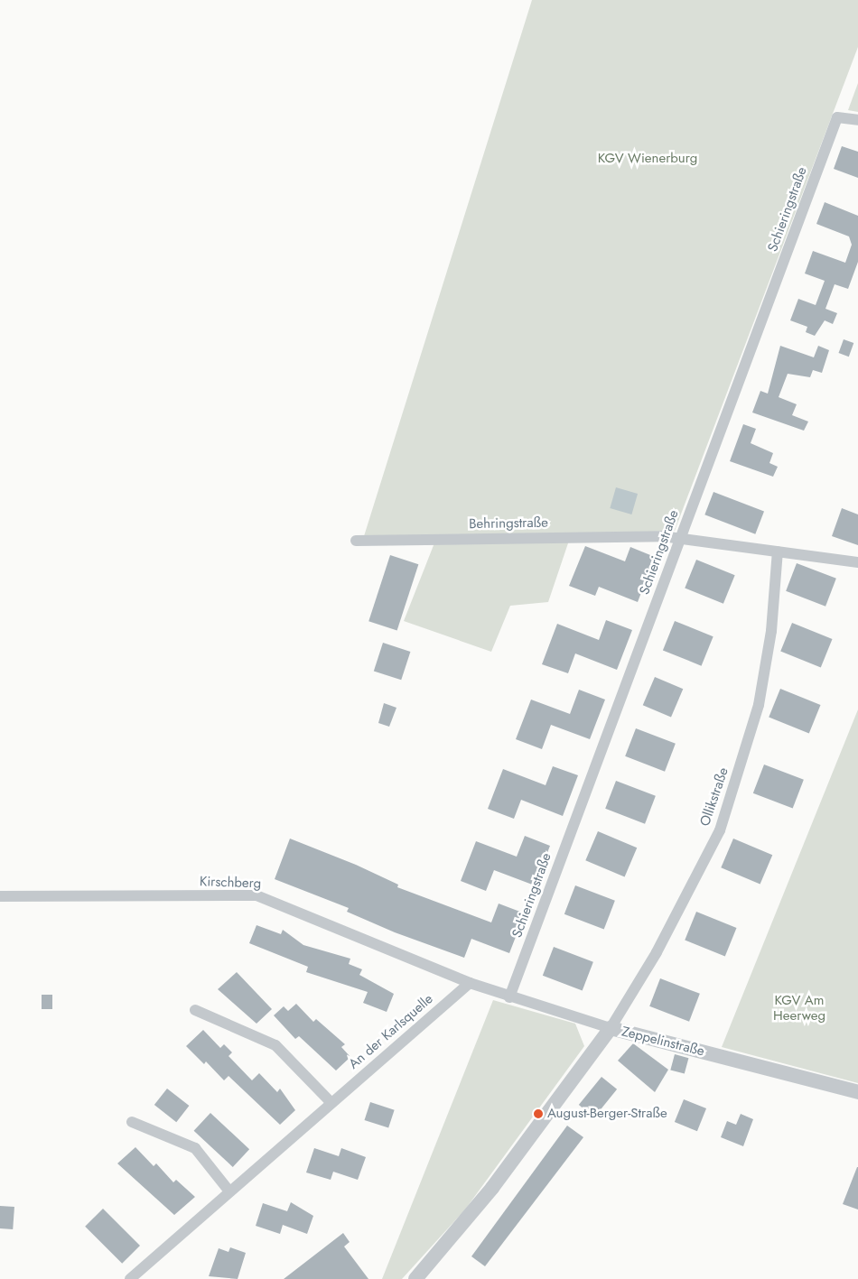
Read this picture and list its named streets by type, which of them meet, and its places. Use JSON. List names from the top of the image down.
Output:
{
  "streets": {
    "street": [
      "Schieringstraße",
      "Behringstraße",
      "Ollikstraße",
      "Kirschberg",
      "An der Karlsquelle",
      "Zeppelinstraße"
    ]
  },
  "crossings": [
    ["Schieringstraße", "Behringstraße"],
    ["Schieringstraße", "Zeppelinstraße"],
    ["Ollikstraße", "Zeppelinstraße"],
    ["Kirschberg", "An der Karlsquelle"],
    ["Kirschberg", "Zeppelinstraße"],
    ["An der Karlsquelle", "Zeppelinstraße"]
  ],
  "parks": ["KGV Wienerburg", "KGV Am Heerweg"],
  "places": ["August-Berger-Straße"]
}
